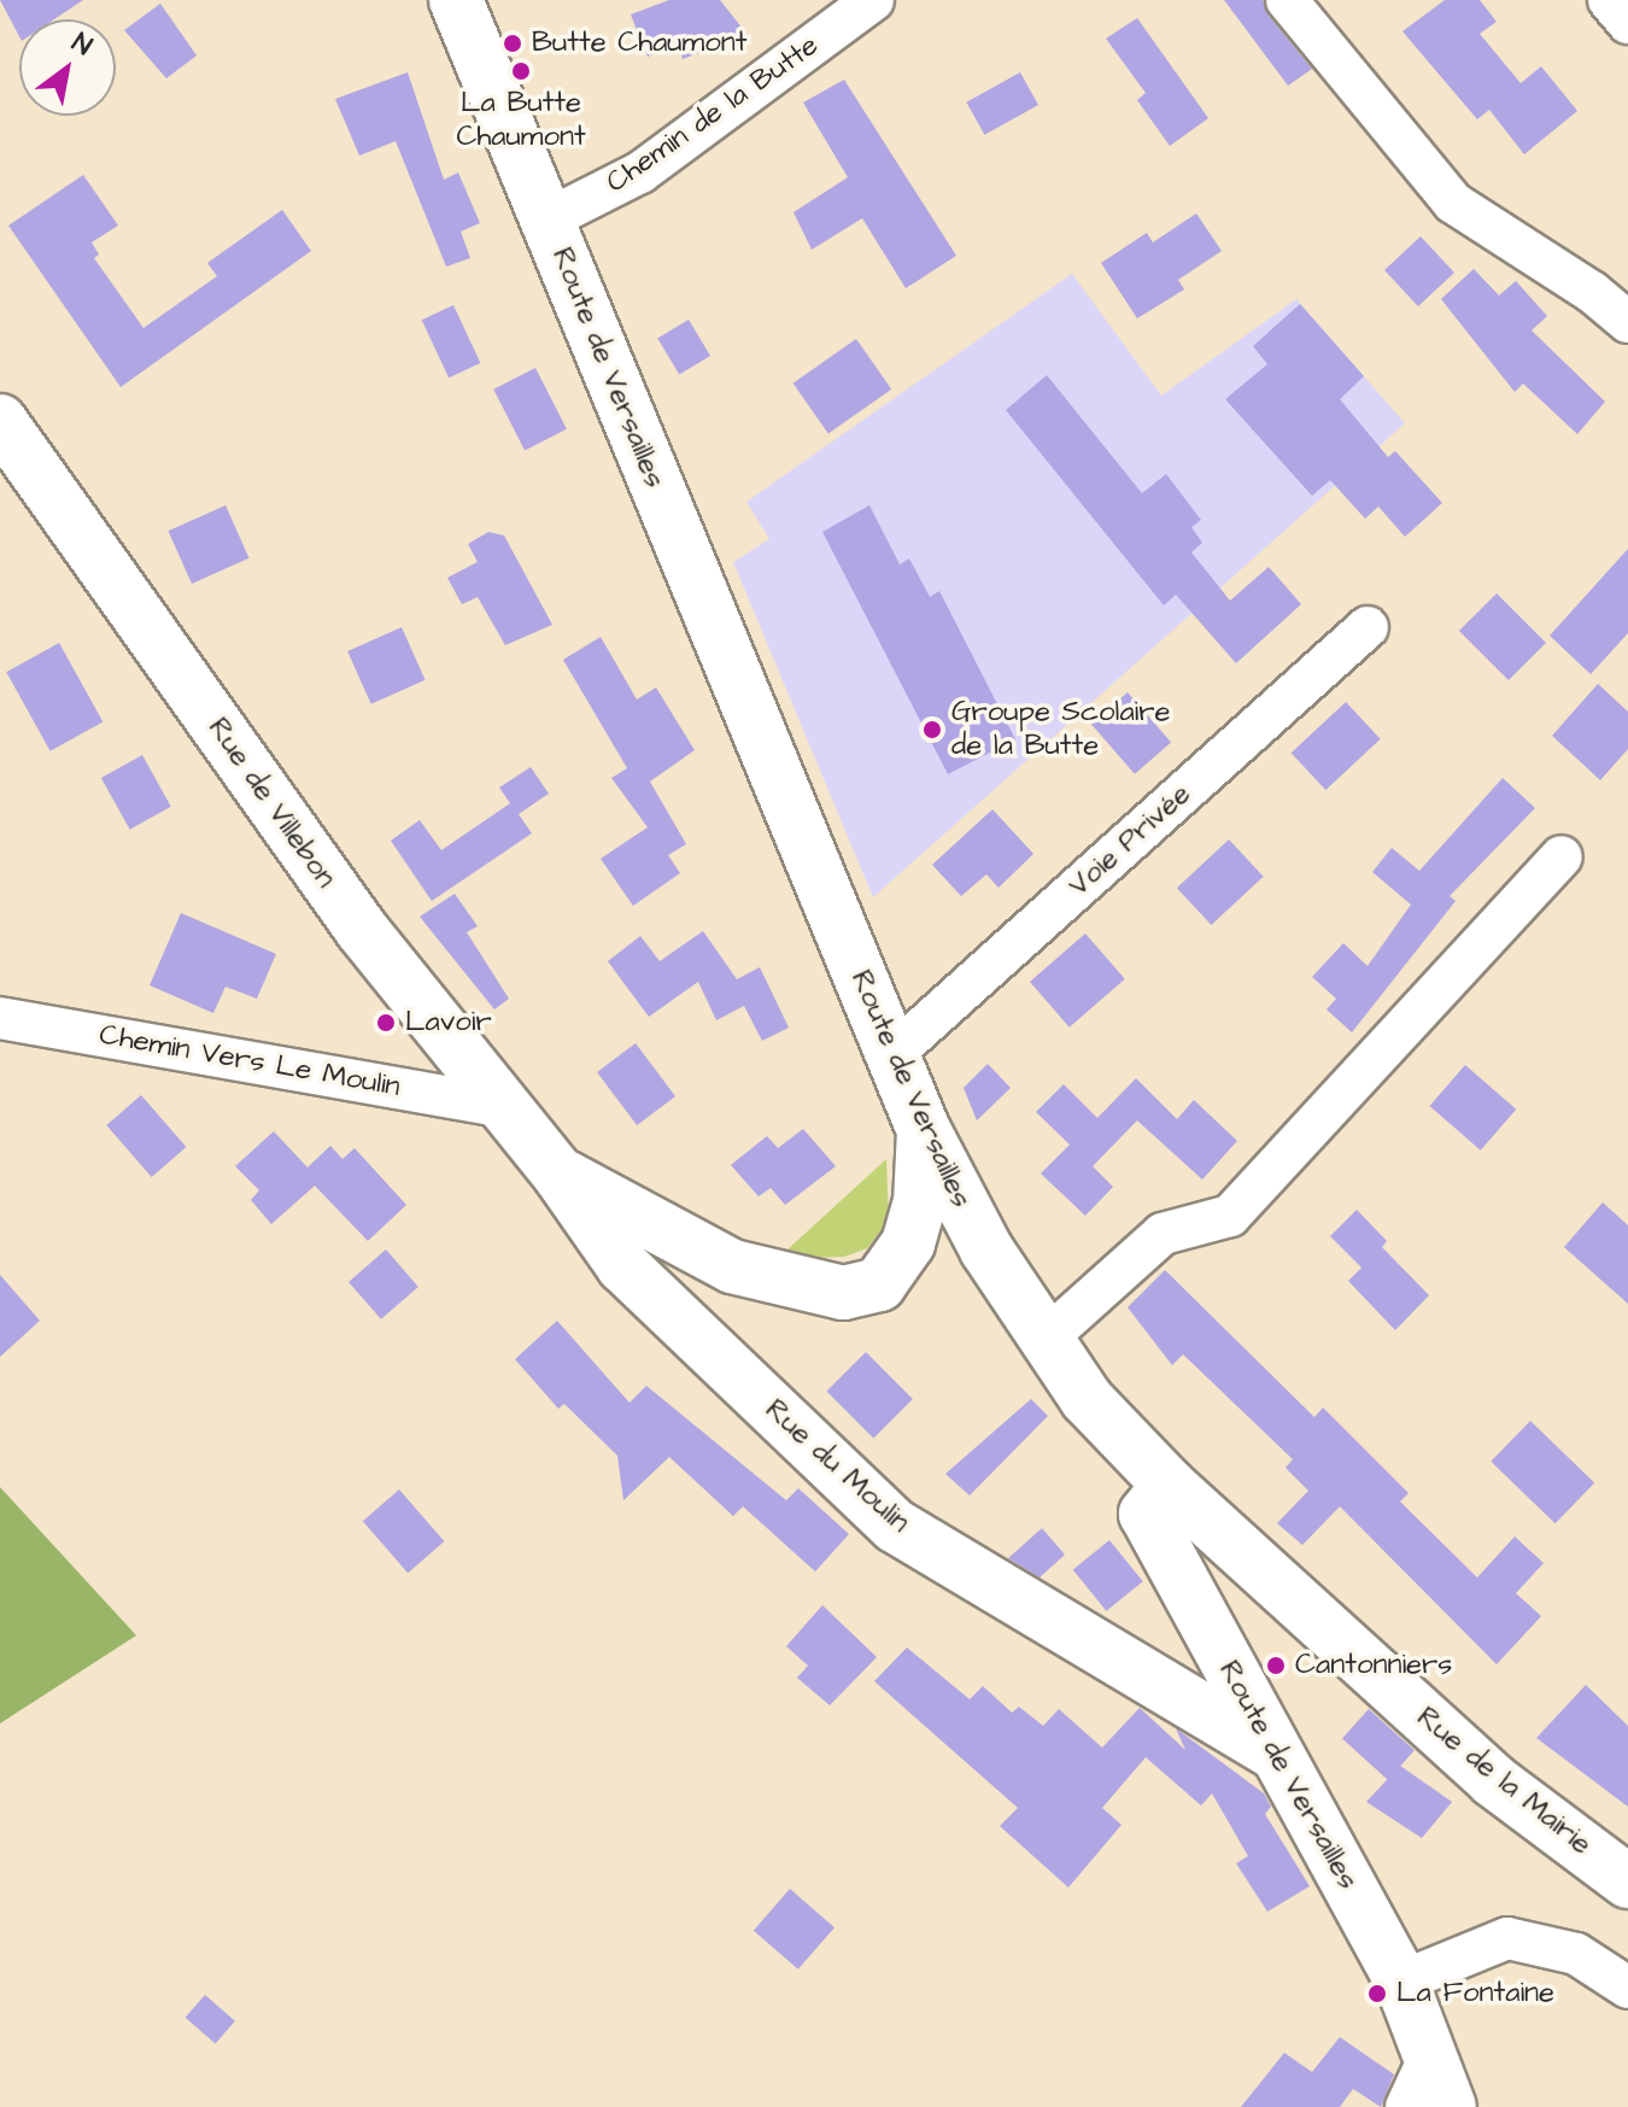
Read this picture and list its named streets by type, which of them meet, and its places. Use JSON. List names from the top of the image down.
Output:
{
  "streets": {
    "main road": [
      "Route de Versailles",
      "Rue de Villebon",
      "Rue du Moulin",
      "Rue de la Mairie"
    ],
    "street": ["Chemin de la Butte", "Voie Privée", "Chemin Vers Le Moulin"]
  },
  "crossings": [
    ["Chemin de la Butte", "Route de Versailles"],
    ["Route de Versailles", "Voie Privée"],
    ["Route de Versailles", "Rue du Moulin"],
    ["Route de Versailles", "Rue de la Mairie"],
    ["Rue de Villebon", "Chemin Vers Le Moulin"],
    ["Rue de Villebon", "Rue du Moulin"]
  ],
  "places": [
    "Butte Chaumont",
    "La Butte Chaumont",
    "Groupe Scolaire de la Butte",
    "Lavoir",
    "Cantonniers",
    "La Fontaine"
  ],
  "north": "top right"
}
